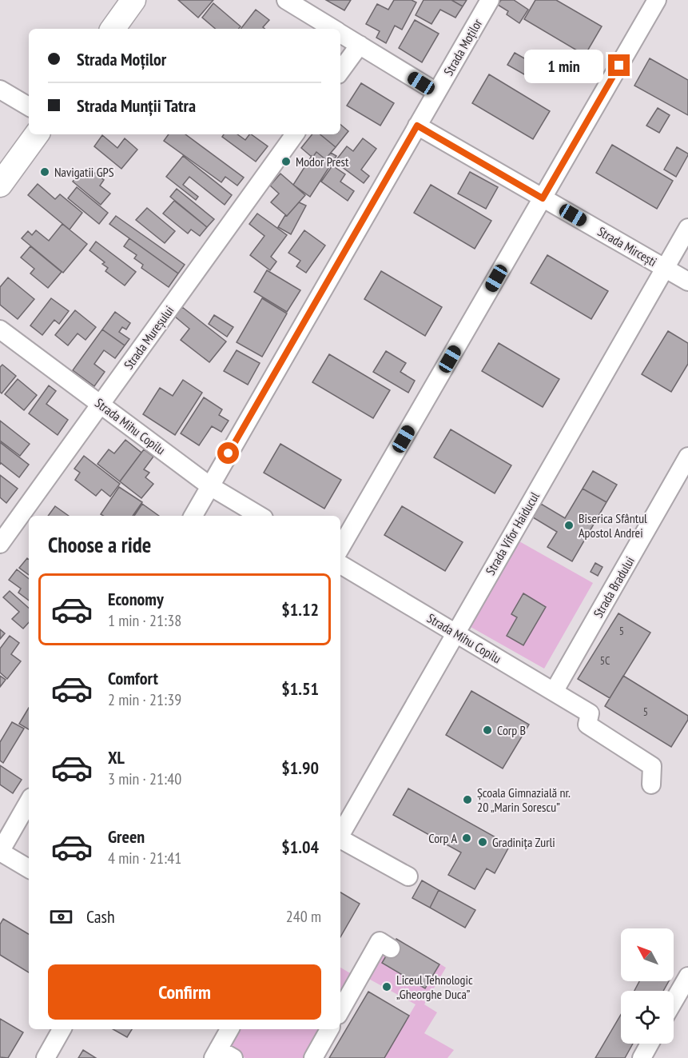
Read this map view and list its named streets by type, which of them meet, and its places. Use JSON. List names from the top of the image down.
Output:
{
  "streets": {
    "street": [
      "Strada Moților",
      "Strada Mircești",
      "Strada Mureșului",
      "Strada Mihu Copilu",
      "Strada Vifor Haiducul",
      "Strada Bradului"
    ]
  },
  "crossings": [
    ["Strada Moților", "Strada Mircești"],
    ["Strada Moților", "Strada Mihu Copilu"],
    ["Strada Mircești", "Strada Vifor Haiducul"],
    ["Strada Mureșului", "Strada Mihu Copilu"],
    ["Strada Mihu Copilu", "Strada Vifor Haiducul"],
    ["Strada Mihu Copilu", "Strada Bradului"]
  ],
  "places": [
    "Modor Prest",
    "Navigatii GPS",
    "Biserica Sfântul Apostol Andrei",
    "Corp B",
    "Școala Gimnazială nr. 20 „Marin Sorescu”",
    "Corp A",
    "Gradinița Zurli",
    "Liceul Tehnologic „Gheorghe Duca”"
  ],
  "house_numbers": ["5", "5C", "5"],
  "north": "top left",
  "page": {
    "banner": ["Strada Moților", "Strada Munții Tatra"],
    "bubble": "1 min",
    "heading": "Choose a ride",
    "list": [
      {
        "name": "Economy",
        "note": "1 min · 21:38",
        "value": "$1.12"
      },
      {
        "name": "Comfort",
        "note": "2 min · 21:39",
        "value": "$1.51"
      },
      {
        "name": "XL",
        "note": "3 min · 21:40",
        "value": "$1.90"
      },
      {
        "name": "Green",
        "note": "4 min · 21:41",
        "value": "$1.04"
      }
    ],
    "pay": ["Cash", "240 m"],
    "buttons": "Confirm"
  }
}
